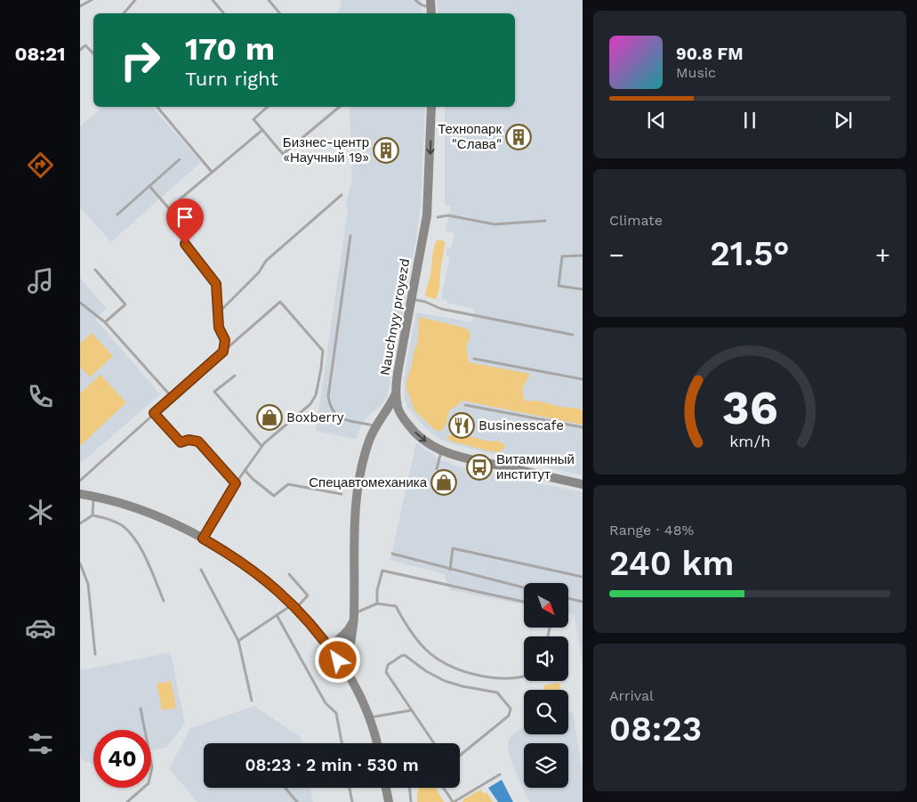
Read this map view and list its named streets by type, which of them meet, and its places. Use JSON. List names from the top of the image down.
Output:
{
  "streets": {
    "street": ["Nauchnyy proyezd"]
  },
  "one_way": ["Nauchnyy proyezd"],
  "places": {
    "building": ["Технопарк \"Слава\"", "Бизнес-центр «Научный 19»"],
    "shop": ["Boxberry", "Спецавтомеханика"],
    "restaurant": ["Businesscafe"],
    "bus stop": ["Витаминный институт"]
  },
  "north": "bottom right",
  "page": {
    "tabs": "08:21",
    "turn": ["170 m", "Turn right"],
    "song": ["90.8 FM", "Music"],
    "tile": [
      "Climate",
      ["Range · 48%", "240 km"],
      ["Arrival", "08:23"]
    ],
    "heat": ["−", "21.5°", "+"],
    "limit": "40",
    "trip": "08:23 · 2 min · 530 m",
    "gauge": ["36", "km/h"]
  }
}
